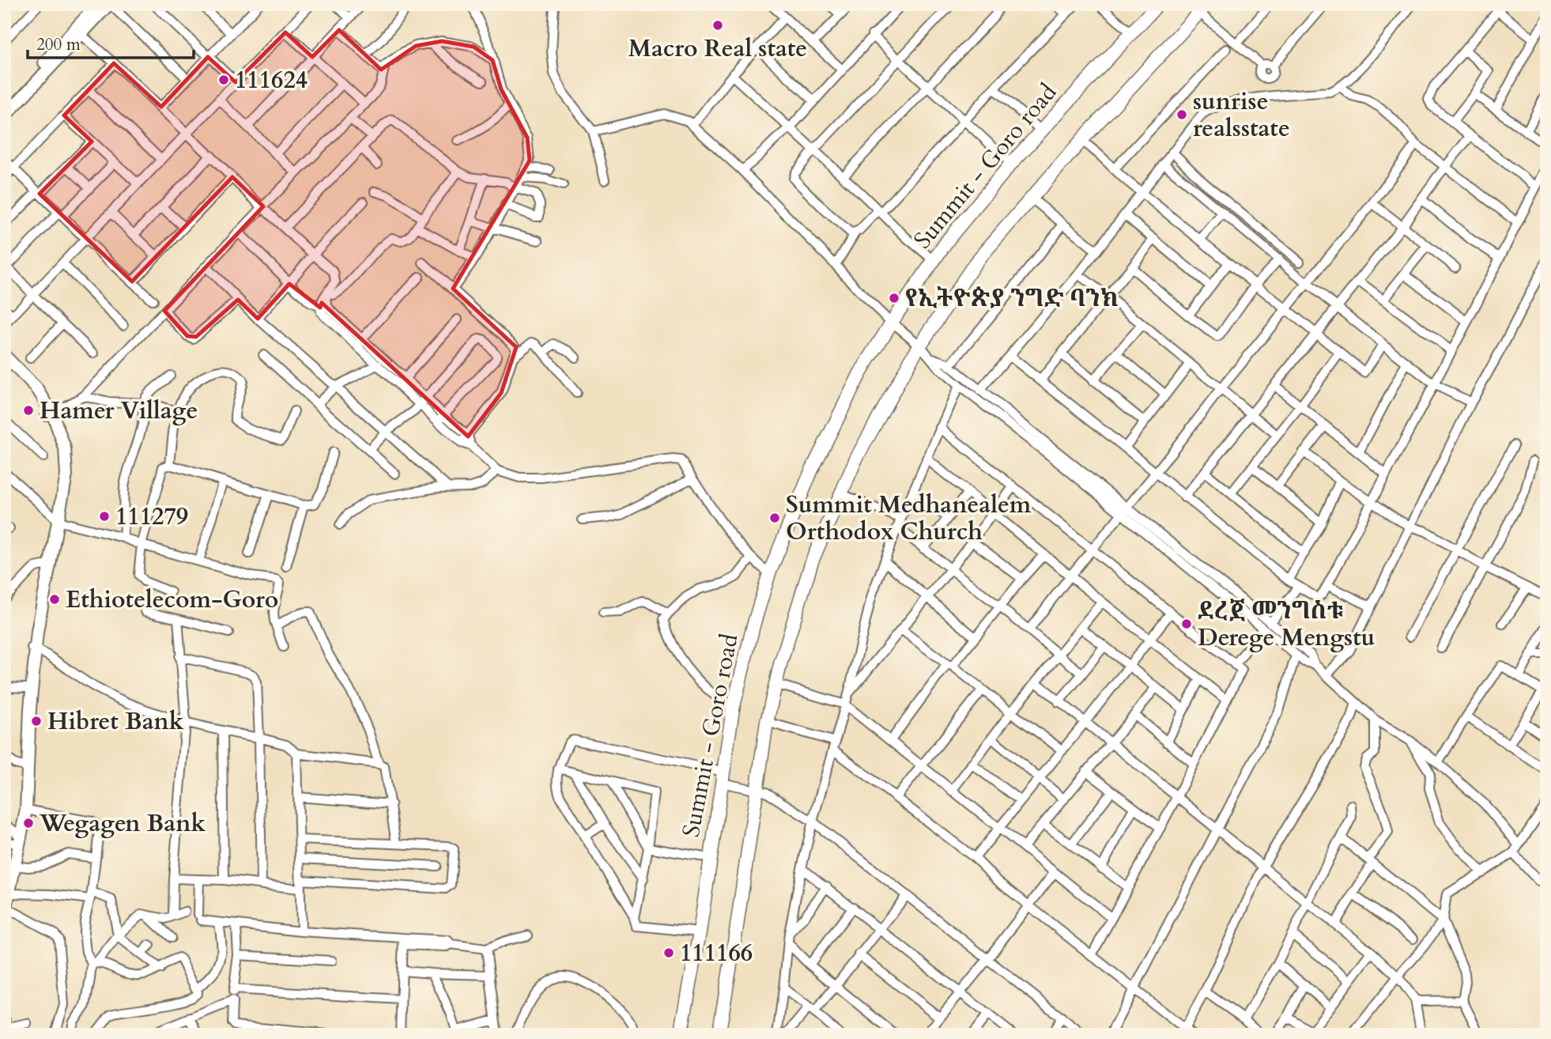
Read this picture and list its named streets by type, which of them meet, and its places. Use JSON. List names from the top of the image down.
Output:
{
  "streets": {
    "highway": ["Summit - Goro road"]
  },
  "places": [
    "Macro Real state",
    "111624",
    "sunrise realsstate",
    "የኢትዮጵያ ንግድ ባንክ",
    "Hamer Village",
    "111279",
    "Summit Medhanealem Orthodox Church",
    "Ethiotelecom-Goro",
    "ደረጀ መንግስቱ Derege Mengstu",
    "Hibret Bank",
    "Wegagen Bank",
    "111166"
  ],
  "scale_bar": "200 m"
}
